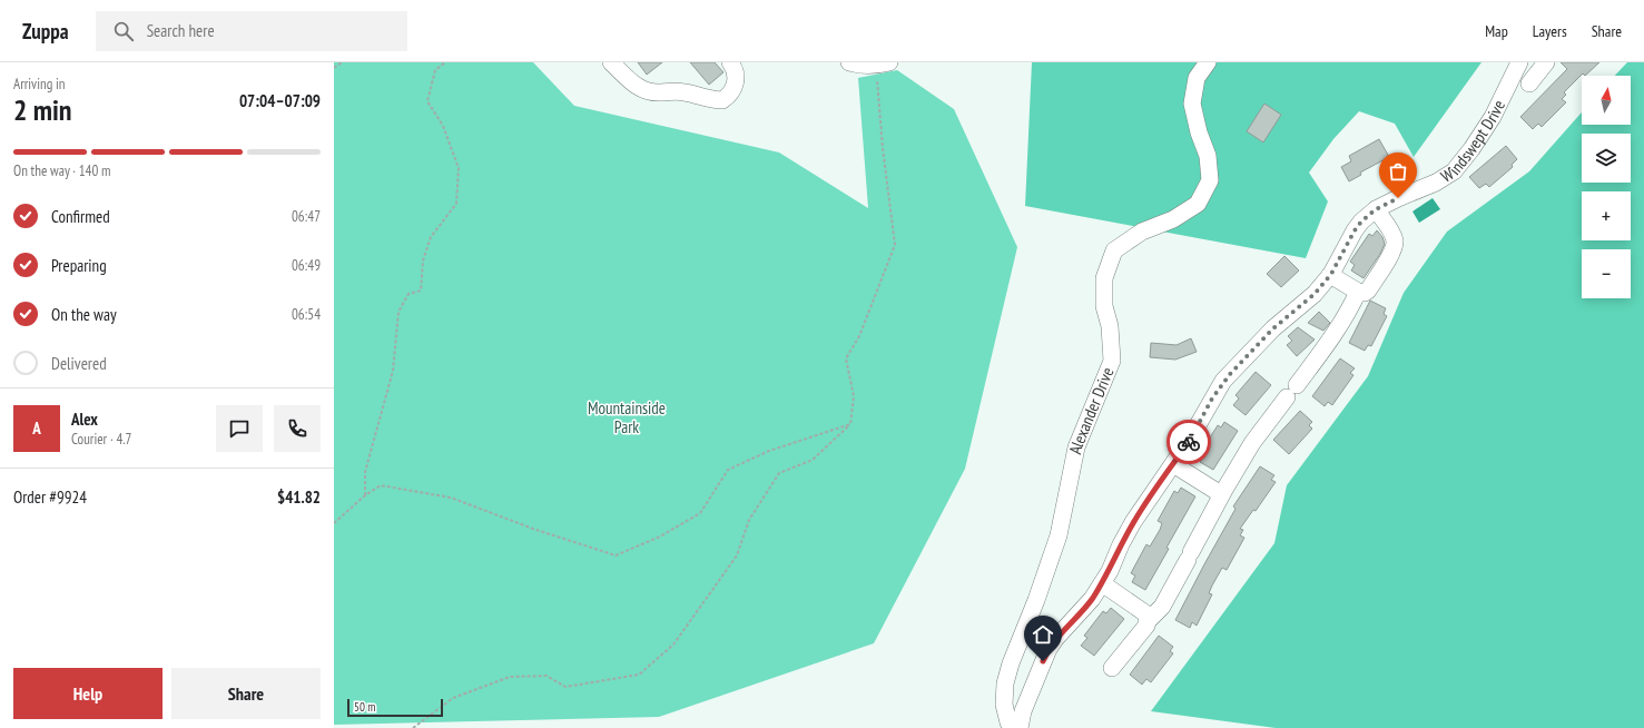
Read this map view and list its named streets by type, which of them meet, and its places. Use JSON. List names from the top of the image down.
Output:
{
  "streets": {
    "street": ["Windswept Drive", "Alexander Drive"]
  },
  "parks": ["Mountainside Park"],
  "scale_bar": "50 m",
  "north": "top",
  "page": {
    "header": "Zuppa",
    "search": "Search here",
    "nav": ["Map", "Layers", "Share"],
    "heading": ["2 min", "Arriving in", "07:04–07:09"],
    "panel": [
      "Alex",
      "Courier · 4.7",
      "Order #9924",
      "$41.82"
    ],
    "map_buttons": ["+", "−"],
    "bar": "On the way · 140 m",
    "list": [
      ["Confirmed", "06:47"],
      ["Preparing", "06:49"],
      ["On the way", "06:54"],
      "Delivered"
    ],
    "round": "A",
    "buttons": ["Help", "Share"],
    "scale": "50 m"
  }
}
